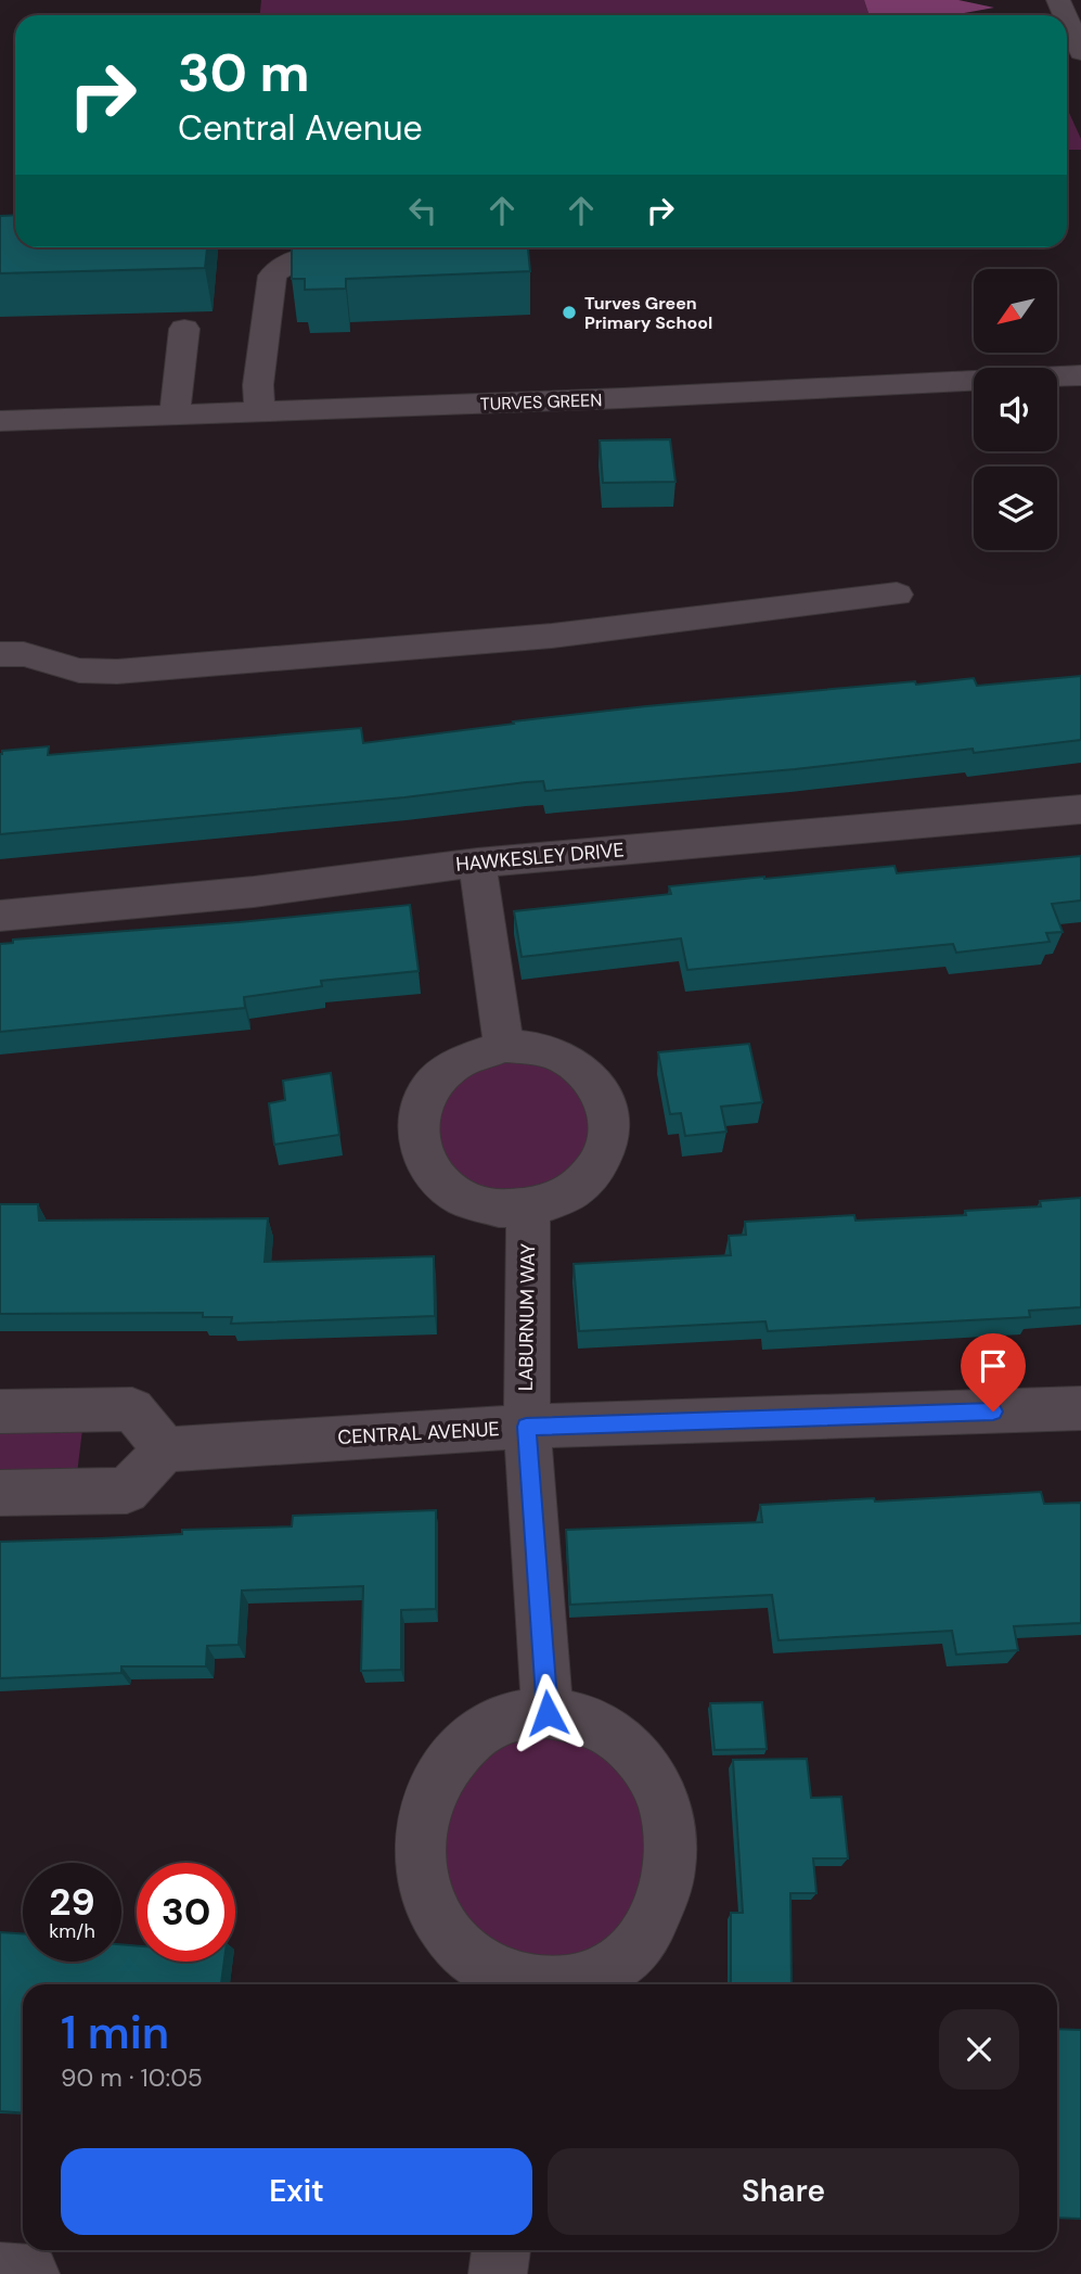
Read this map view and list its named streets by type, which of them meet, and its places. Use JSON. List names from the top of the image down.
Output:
{
  "streets": {
    "street": [
      "TURVES GREEN",
      "HAWKESLEY DRIVE",
      "LABURNUM WAY",
      "CENTRAL AVENUE"
    ]
  },
  "crossings": [
    ["LABURNUM WAY", "CENTRAL AVENUE"]
  ],
  "places": ["Turves Green Primary School"],
  "north": "bottom left",
  "page": {
    "turn": ["30 m", "Central Avenue"],
    "speed": "29 km/h",
    "limit": "30",
    "heading": ["1 min", "90 m · 10:05"],
    "buttons": ["Exit", "Share"]
  }
}
